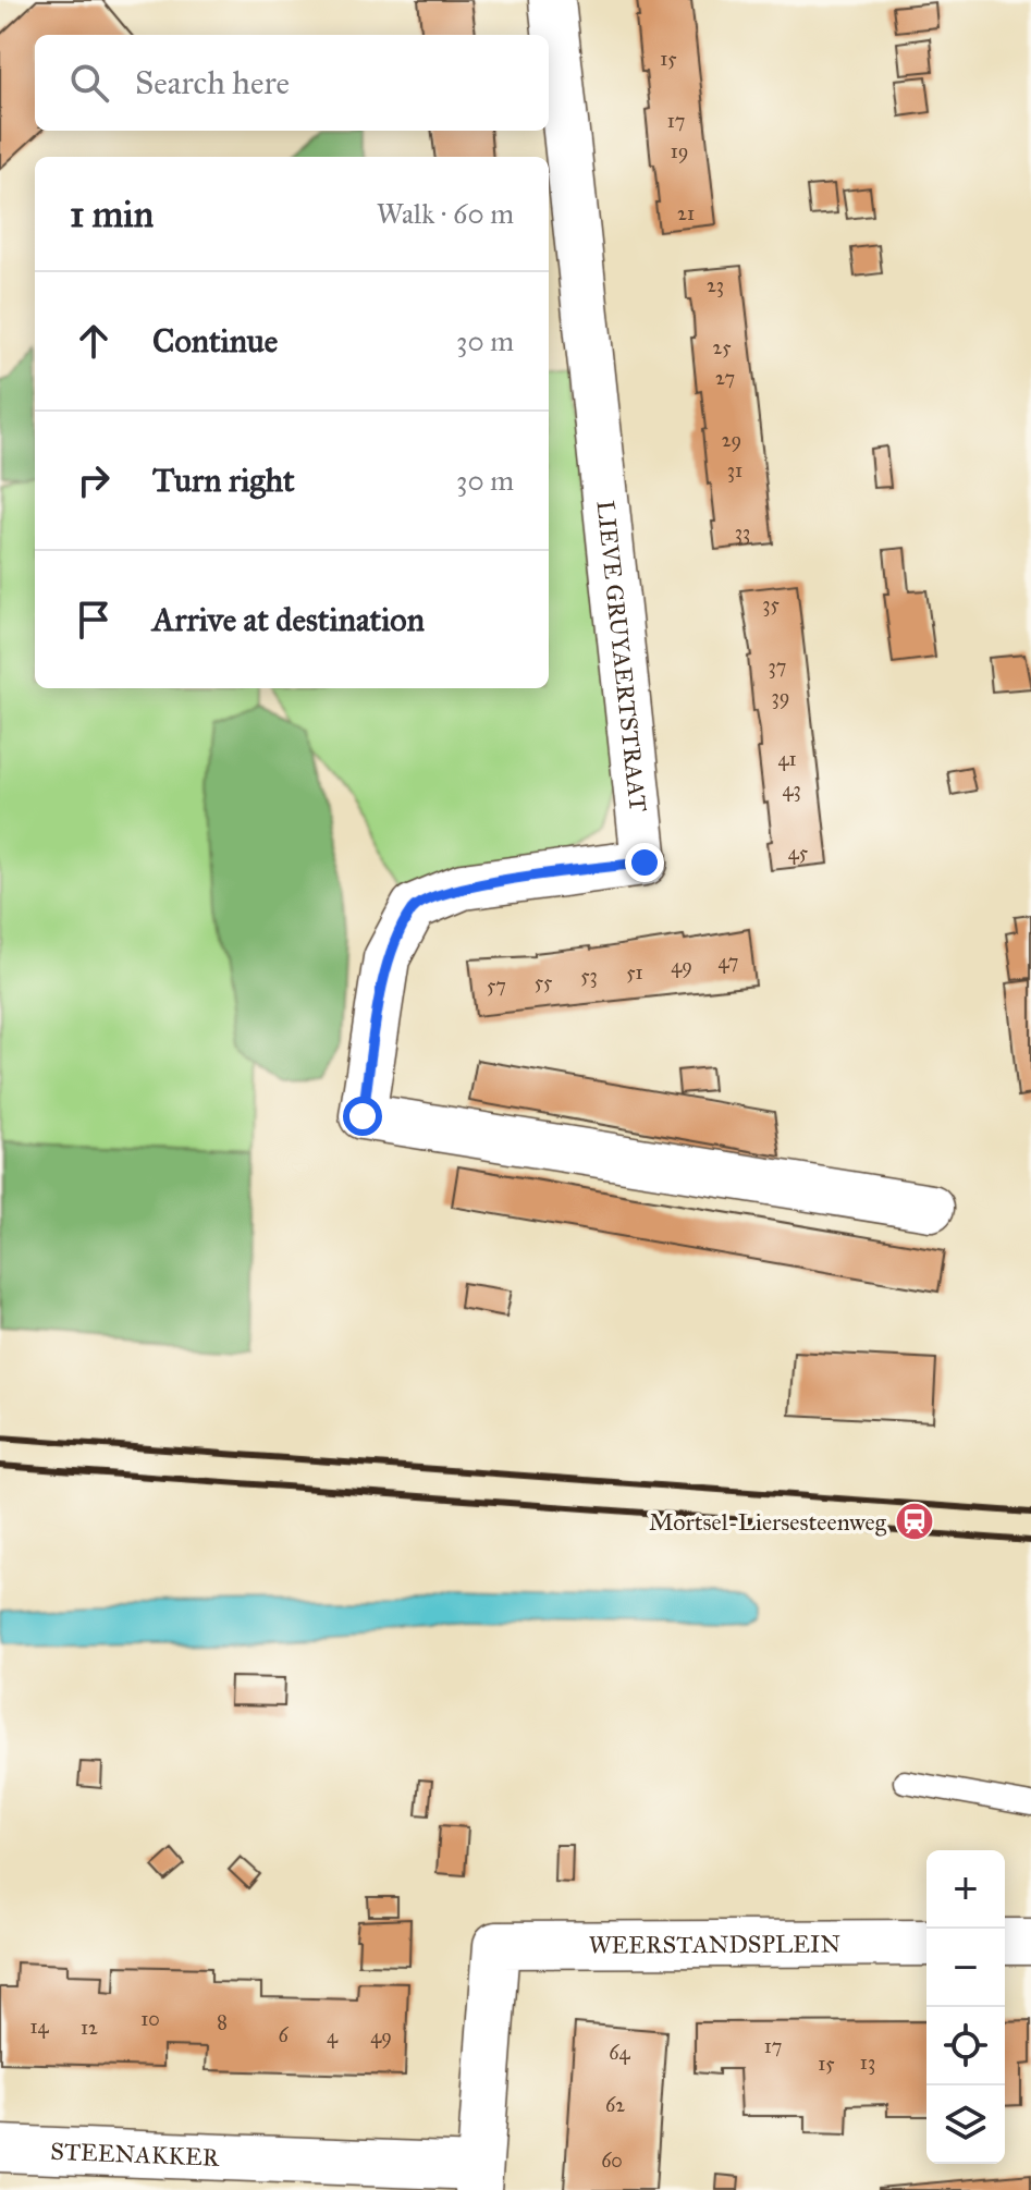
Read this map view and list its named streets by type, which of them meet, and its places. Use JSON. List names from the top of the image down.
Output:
{
  "streets": {
    "street": ["LIEVE GRUYAERTSTRAAT", "WEERSTANDSPLEIN", "STEENAKKER"]
  },
  "crossings": [
    ["WEERSTANDSPLEIN", "STEENAKKER"]
  ],
  "places": {
    "station": ["Mortsel-Liersesteenweg"]
  },
  "house_numbers": [
    "15",
    "17",
    "19",
    "21",
    "23",
    "25",
    "27",
    "29",
    "31",
    "33",
    "35",
    "37",
    "39",
    "41",
    "43",
    "45",
    "47",
    "49",
    "51",
    "53",
    "55",
    "57",
    "10",
    "8",
    "14",
    "12",
    "6",
    "4",
    "49",
    "17",
    "64",
    "13",
    "15",
    "62",
    "60"
  ],
  "page": {
    "search": "Search here",
    "heading": ["1 min", "Walk · 60 m"],
    "list": [
      ["Continue", "30 m"],
      ["Turn right", "30 m"],
      "Arrive at destination"
    ],
    "map_buttons": ["+", "−"]
  }
}
